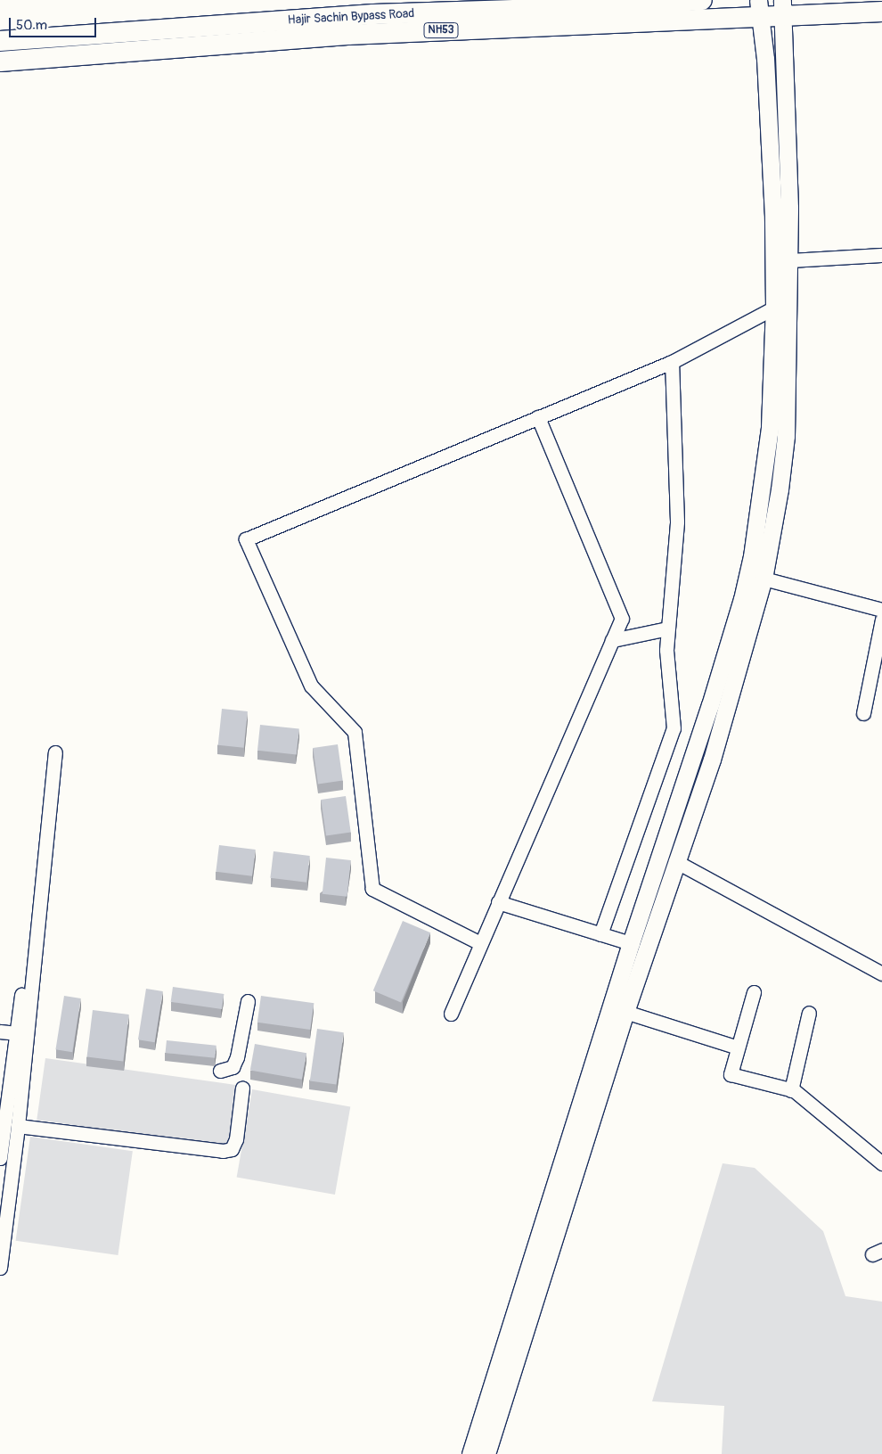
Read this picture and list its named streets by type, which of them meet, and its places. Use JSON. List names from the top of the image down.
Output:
{
  "streets": {
    "highway": ["Hajir Sachin Bypass Road", "NH53"]
  },
  "scale_bar": "50 m"
}
